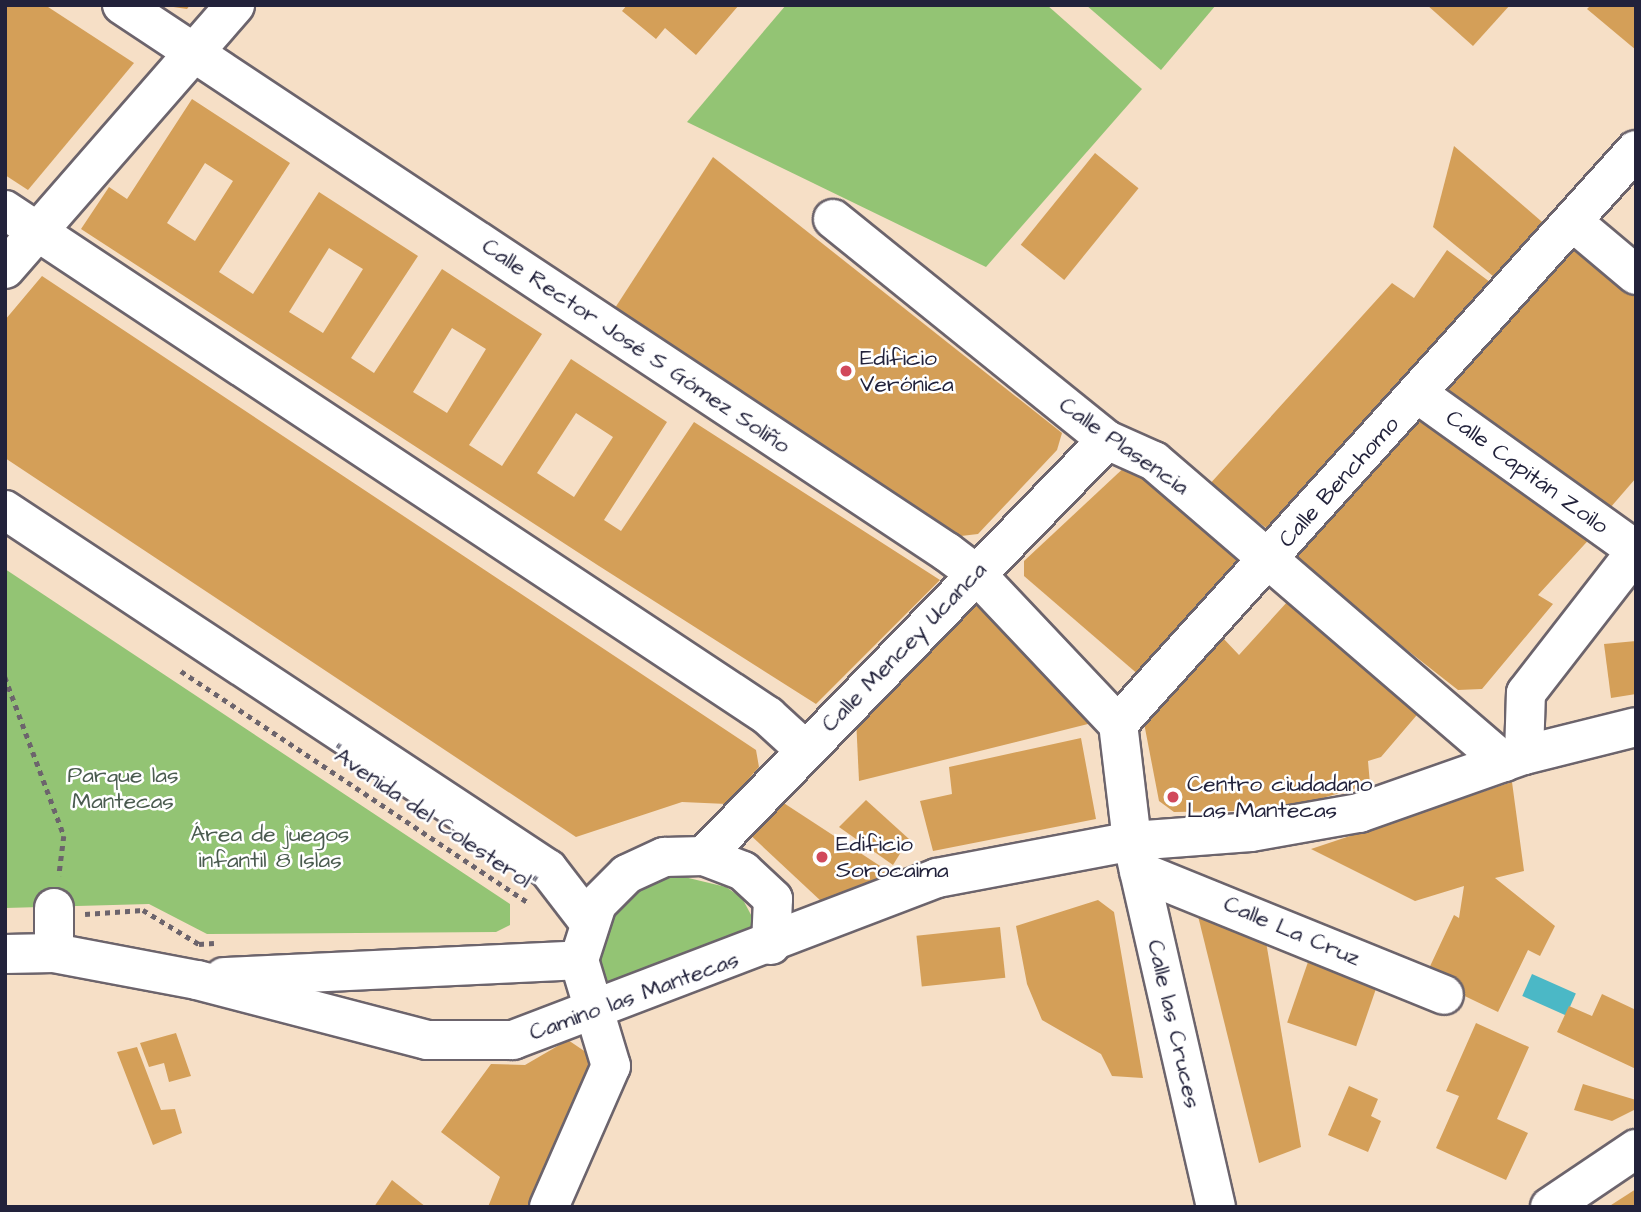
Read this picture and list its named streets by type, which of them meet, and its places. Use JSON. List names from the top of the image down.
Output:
{
  "streets": {
    "street": [
      "Calle Rector José S Gómez Soliño",
      "Calle Plasencia",
      "Calle Capitán Zoilo",
      "Calle Benchomo",
      "Calle Mencey Ucanca",
      "Calle La Cruz",
      "Camino las Mantecas",
      "Calle las Cruces"
    ],
    "path": ["\"Avenida del Colesterol\""]
  },
  "crossings": [
    ["Calle Rector José S Gómez Soliño", "Calle Benchomo"],
    ["Calle Rector José S Gómez Soliño", "Calle Mencey Ucanca"],
    ["Calle Plasencia", "Calle Capitán Zoilo"],
    ["Calle Plasencia", "Calle Benchomo"],
    ["Calle Plasencia", "Calle Mencey Ucanca"],
    ["Calle Plasencia", "Camino las Mantecas"],
    ["Calle Capitán Zoilo", "Calle Benchomo"],
    ["Calle Capitán Zoilo", "Camino las Mantecas"],
    ["Calle La Cruz", "Camino las Mantecas"],
    ["Calle La Cruz", "Calle las Cruces"],
    ["Camino las Mantecas", "Calle las Cruces"]
  ],
  "parks": ["Parque las Mantecas", "Área de juegos infantil 8 Islas"],
  "places": ["Edificio Verónica", "Centro ciudadano Las Mantecas", "Edificio Sorocaima"]
}
